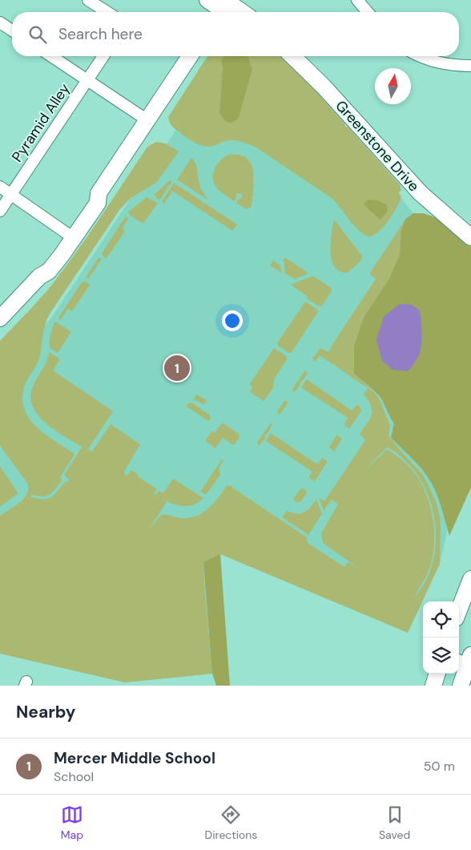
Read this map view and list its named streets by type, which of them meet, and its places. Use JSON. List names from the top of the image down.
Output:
{
  "streets": {
    "street": ["Pyramid Alley", "Greenstone Drive"]
  },
  "north": "top",
  "page": {
    "search": "Search here",
    "pins": "1",
    "heading": "Nearby",
    "list": [
      {
        "mark": "1",
        "name": "Mercer Middle School",
        "note": "School",
        "value": "50 m"
      }
    ],
    "nav": ["Map", "Directions", "Saved"]
  }
}
